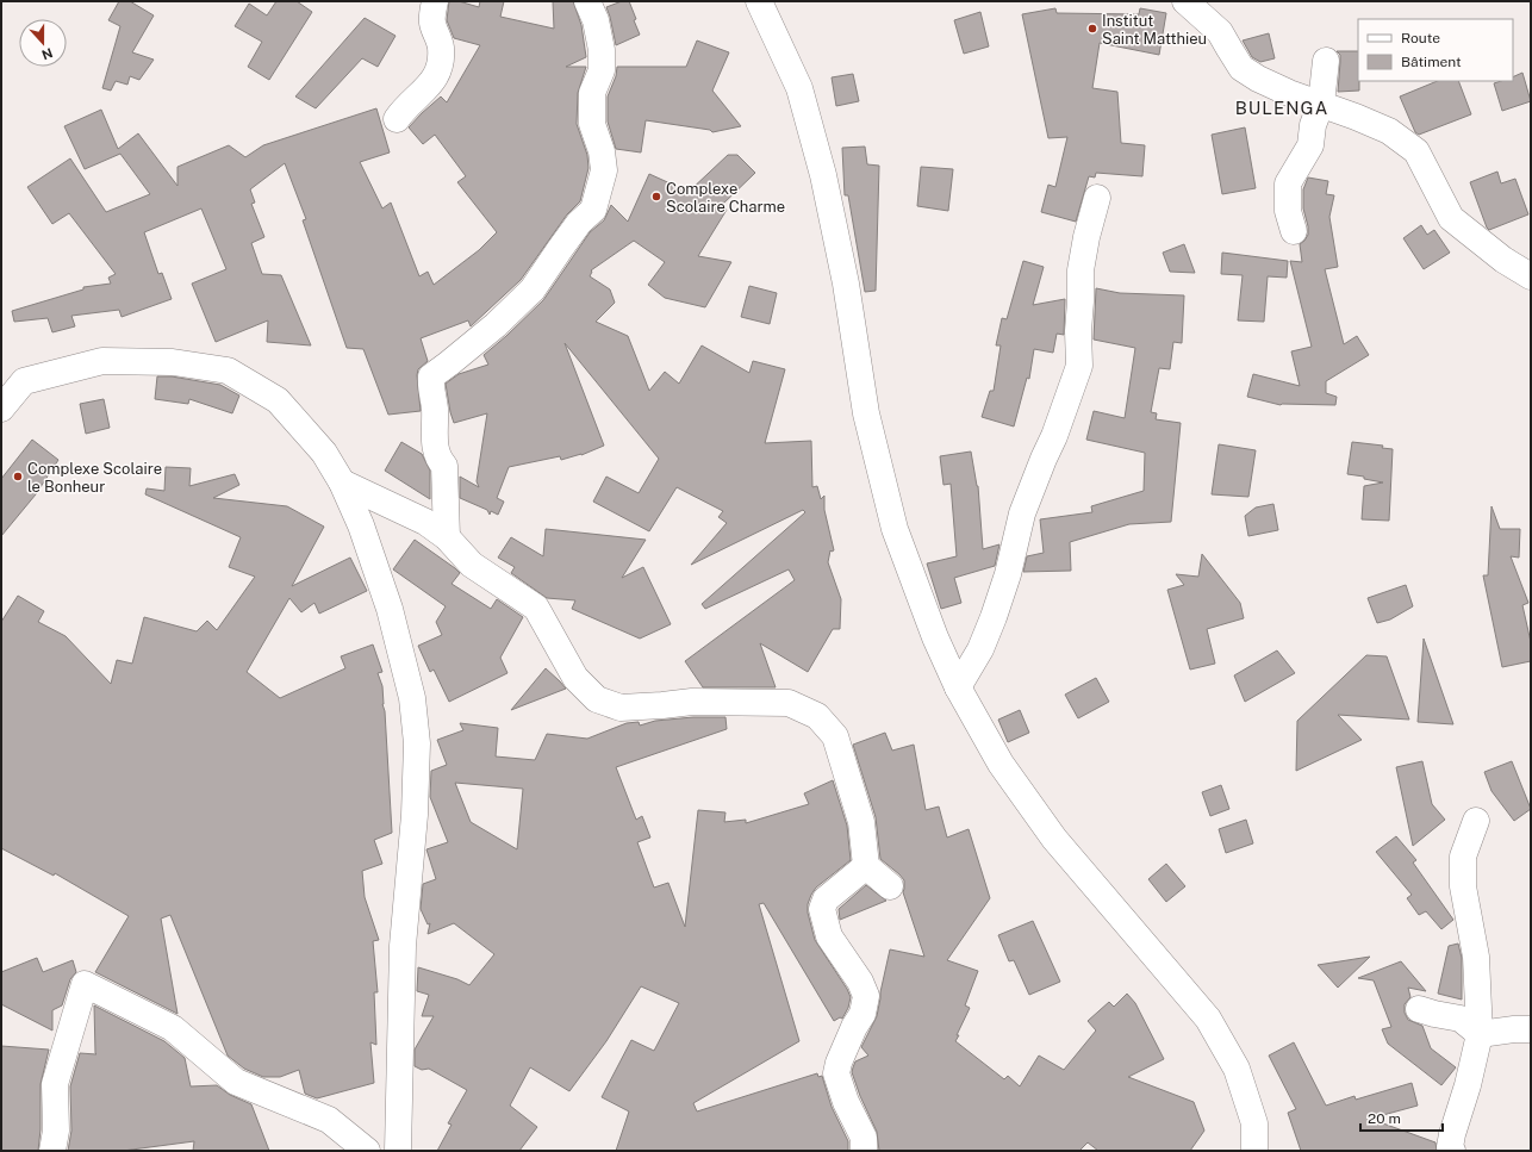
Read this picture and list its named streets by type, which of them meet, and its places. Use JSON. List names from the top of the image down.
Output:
{
  "districts": ["BULENGA"],
  "places": ["Institut Saint Matthieu", "Complexe Scolaire Charme", "Complexe Scolaire le Bonheur"],
  "legend": ["Route", "Bâtiment"],
  "scale_bar": "20 m",
  "north": "bottom"
}
